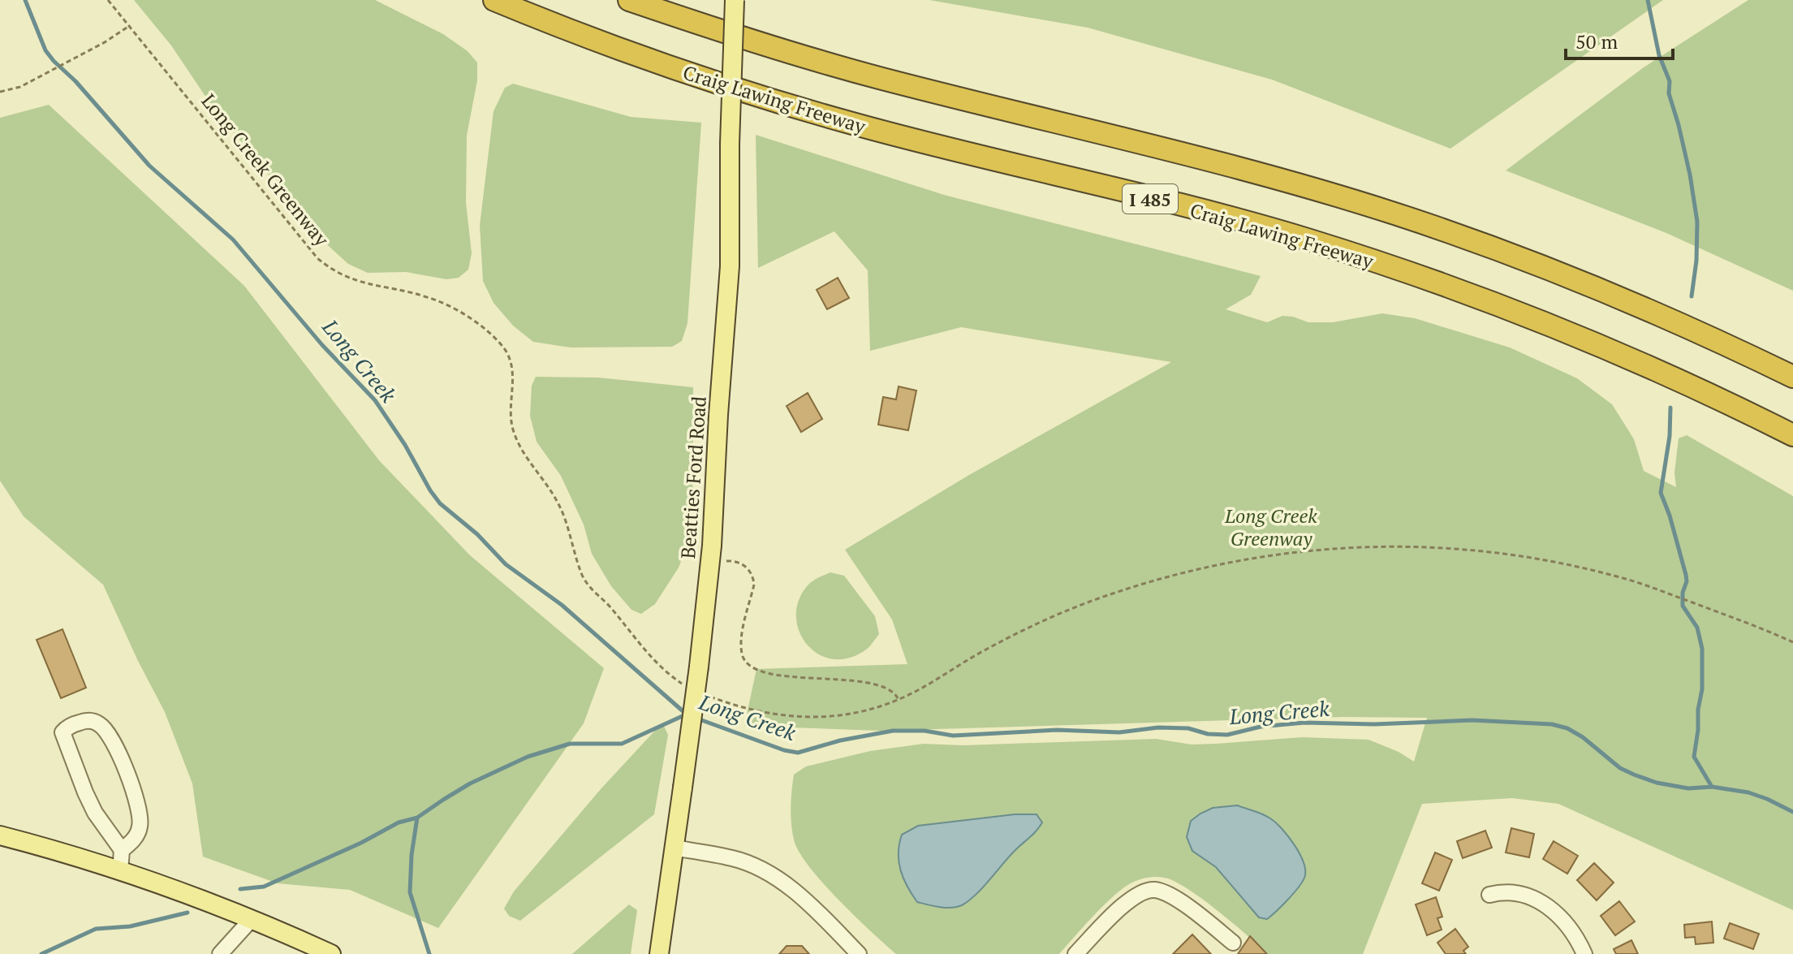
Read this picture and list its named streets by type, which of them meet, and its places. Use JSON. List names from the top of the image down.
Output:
{
  "streets": {
    "highway": ["Craig Lawing Freeway", "I 485"],
    "main road": ["Beatties Ford Road"],
    "path": ["Long Creek Greenway"]
  },
  "water": ["Long Creek"],
  "parks": ["Long Creek Greenway"],
  "scale_bar": "50 m"
}
